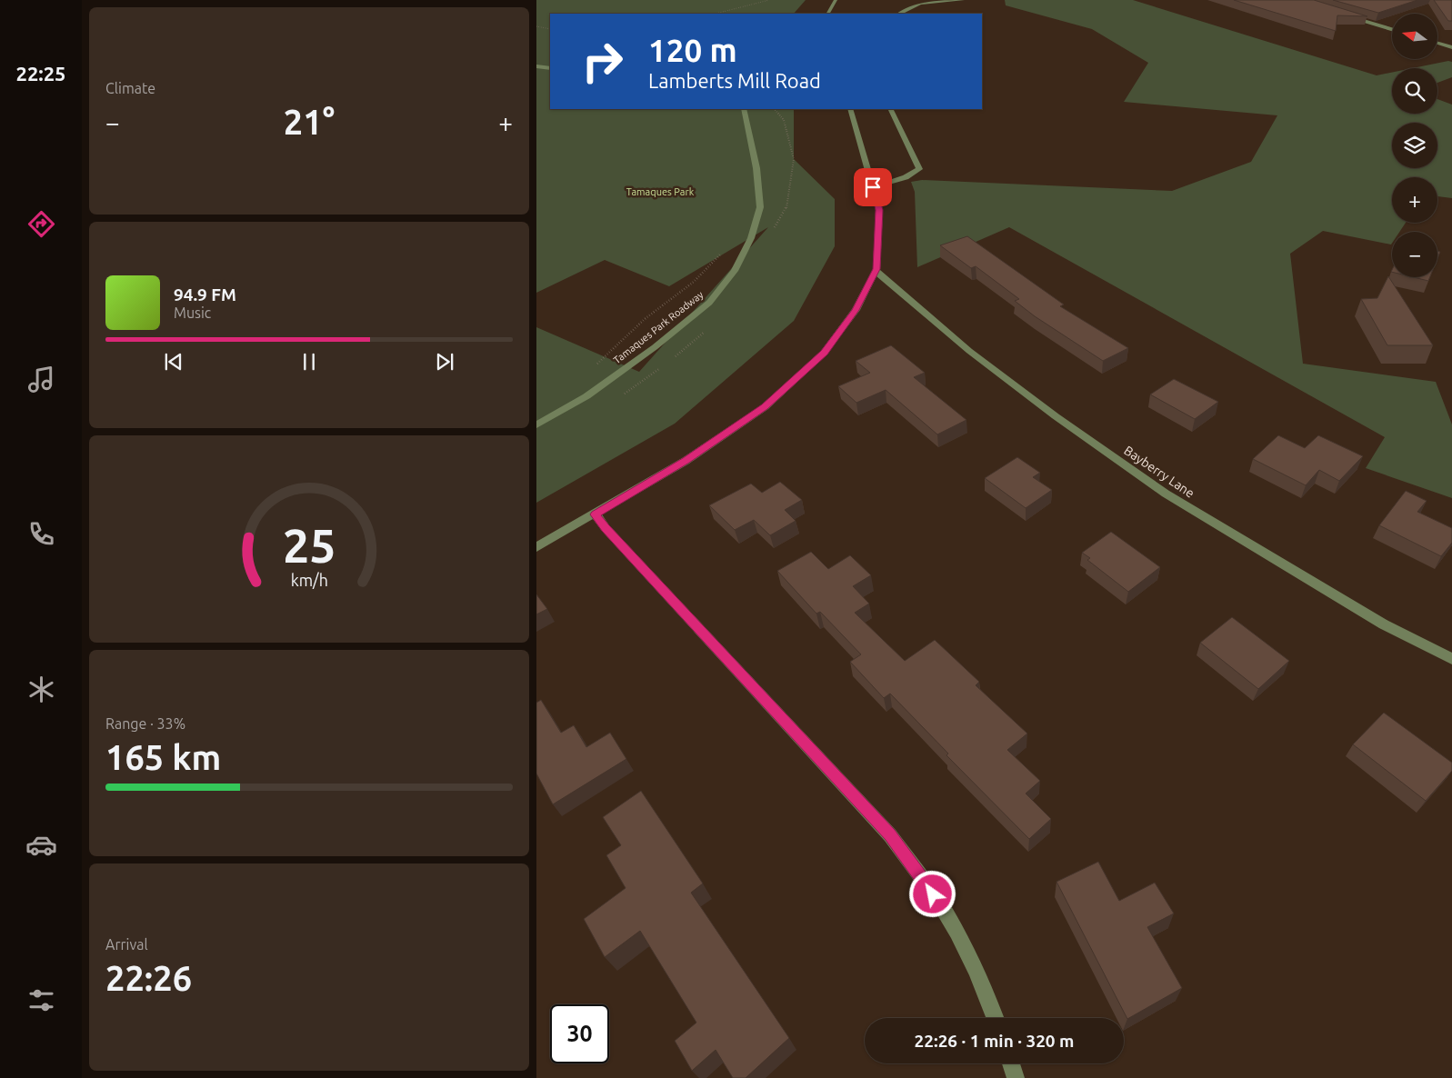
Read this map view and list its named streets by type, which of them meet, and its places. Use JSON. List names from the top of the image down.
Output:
{
  "streets": {
    "street": ["Tamaques Park Roadway", "Bayberry Lane"]
  },
  "parks": ["Tamaques Park"],
  "north": "left",
  "page": {
    "tabs": "22:25",
    "tile": [
      "Climate",
      ["Range · 33%", "165 km"],
      ["Arrival", "22:26"]
    ],
    "map_buttons": ["+", "−"],
    "turn": ["120 m", "Lamberts Mill Road"],
    "heat": ["−", "21°", "+"],
    "song": ["94.9 FM", "Music"],
    "limit": "30",
    "trip": "22:26 · 1 min · 320 m",
    "gauge": ["25", "km/h"]
  }
}
